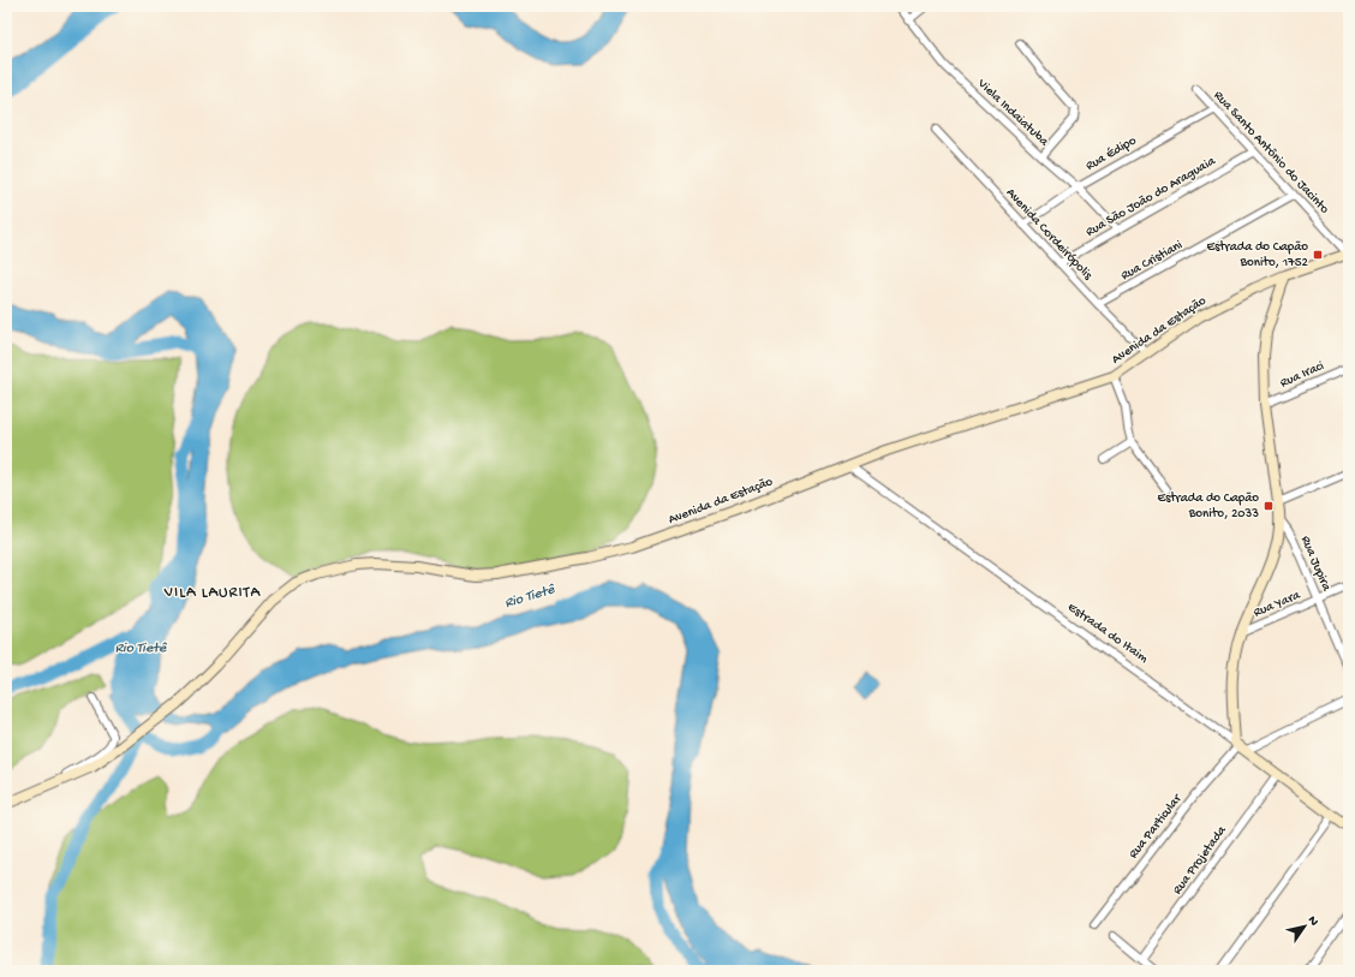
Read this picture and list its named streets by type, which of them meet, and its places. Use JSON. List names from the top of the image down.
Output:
{
  "streets": {
    "street": [
      "Viela Indaiatuba",
      "Rua Santo Antônio do Jacinto",
      "Rua Édipo",
      "Rua São João do Araguaia",
      "Avenida Cordeirópolis",
      "Rua Cristiani",
      "Avenida da Estação",
      "Rua Iraci",
      "Rua Jupira",
      "Rua Yara",
      "Estrada do Itaim",
      "Rua Particular",
      "Rua Projetada"
    ]
  },
  "crossings": [
    ["Viela Indaiatuba", "Rua Édipo"],
    ["Viela Indaiatuba", "Rua São João do Araguaia"],
    ["Rua Santo Antônio do Jacinto", "Rua Édipo"],
    ["Rua Santo Antônio do Jacinto", "Rua São João do Araguaia"],
    ["Rua Santo Antônio do Jacinto", "Rua Cristiani"],
    ["Rua Santo Antônio do Jacinto", "Avenida da Estação"],
    ["Rua Édipo", "Avenida Cordeirópolis"],
    ["Rua São João do Araguaia", "Avenida Cordeirópolis"],
    ["Avenida Cordeirópolis", "Rua Cristiani"],
    ["Avenida Cordeirópolis", "Avenida da Estação"],
    ["Avenida da Estação", "Estrada do Itaim"],
    ["Rua Jupira", "Rua Yara"],
    ["Estrada do Itaim", "Rua Particular"],
    ["Estrada do Itaim", "Rua Projetada"]
  ],
  "districts": ["VILA LAURITA"],
  "water": ["Rio Tietê"],
  "places": {
    "transit": ["Estrada do Capão Bonito, 1752", "Estrada do Capão Bonito, 2033"]
  },
  "north": "top right"
}
